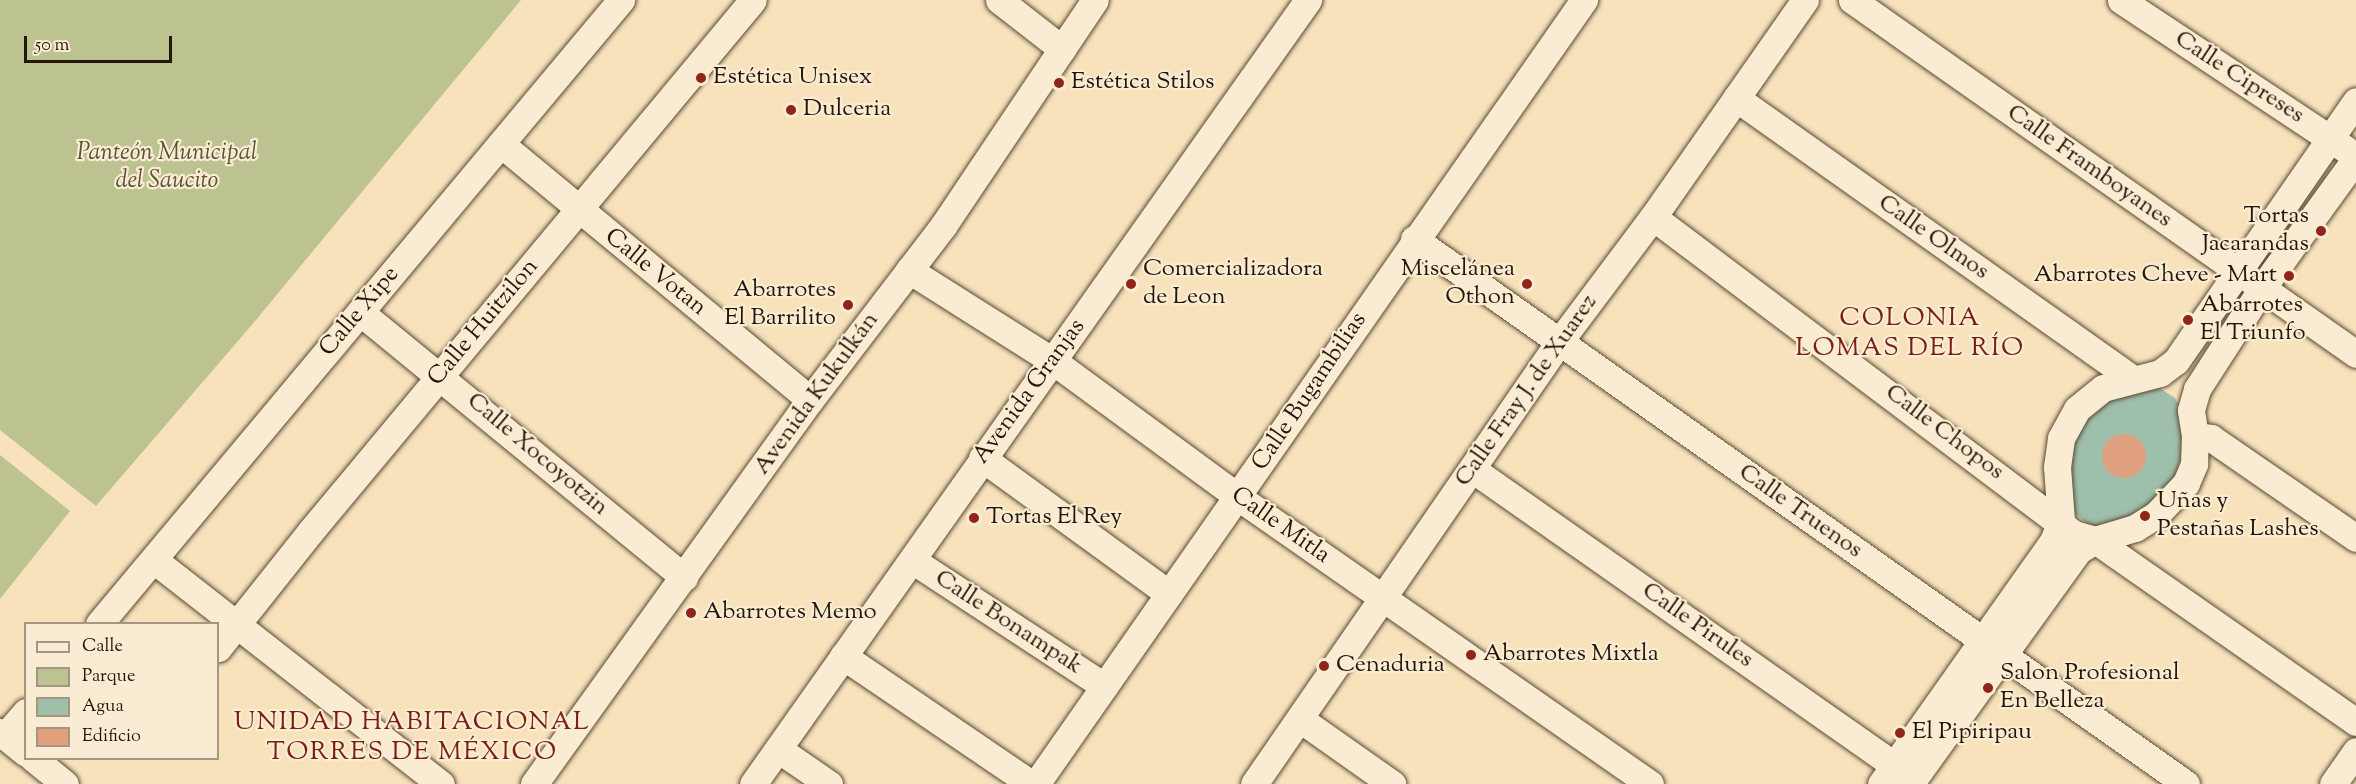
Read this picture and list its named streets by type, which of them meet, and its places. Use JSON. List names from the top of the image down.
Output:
{
  "streets": {
    "street": [
      "Calle Cipreses",
      "Calle Framboyanes",
      "Calle Olmos",
      "Calle Votan",
      "Calle Xipe",
      "Calle Huitzilon",
      "Calle Fray J. de Xuarez",
      "Avenida Granjas",
      "Calle Bugambilias",
      "Avenida Kukulkán",
      "Calle Chopos",
      "Calle Xocoyotzin",
      "Calle Truenos",
      "Calle Mitla",
      "Calle Bonampak",
      "Calle Pirules"
    ]
  },
  "crossings": [
    ["Calle Olmos", "Calle Fray J. de Xuarez"],
    ["Calle Olmos", "Calle Chopos"],
    ["Calle Votan", "Calle Xipe"],
    ["Calle Votan", "Calle Huitzilon"],
    ["Calle Votan", "Avenida Kukulkán"],
    ["Calle Xipe", "Calle Xocoyotzin"],
    ["Calle Huitzilon", "Calle Xocoyotzin"],
    ["Calle Fray J. de Xuarez", "Calle Chopos"],
    ["Calle Fray J. de Xuarez", "Calle Truenos"],
    ["Calle Fray J. de Xuarez", "Calle Mitla"],
    ["Calle Fray J. de Xuarez", "Calle Pirules"],
    ["Avenida Granjas", "Calle Mitla"],
    ["Avenida Granjas", "Calle Bonampak"],
    ["Calle Bugambilias", "Calle Truenos"],
    ["Calle Bugambilias", "Calle Mitla"],
    ["Calle Bugambilias", "Calle Bonampak"],
    ["Avenida Kukulkán", "Calle Xocoyotzin"],
    ["Avenida Kukulkán", "Calle Mitla"]
  ],
  "districts": ["COLONIA LOMAS DEL RÍO", "UNIDAD HABITACIONAL TORRES DE MÉXICO"],
  "parks": ["Panteón Municipal del Saucito"],
  "places": [
    "Estética Unisex",
    "Estética Stilos",
    "Dulceria",
    "Tortas Jacarandas",
    "Abarrotes Cheve - Mart",
    "Comercializadora de Leon",
    "Miscelánea Othon",
    "Abarrotes El Barrilito",
    "Abarrotes El Triunfo",
    "Uñas y Pestañas Lashes",
    "Tortas El Rey",
    "Abarrotes Memo",
    "Abarrotes Mixtla",
    "Cenaduria",
    "Salon Profesional En Belleza",
    "El Pipiripau"
  ],
  "legend": [
    "Calle",
    "Parque",
    "Agua",
    "Edificio"
  ],
  "scale_bar": "50 m"
}
